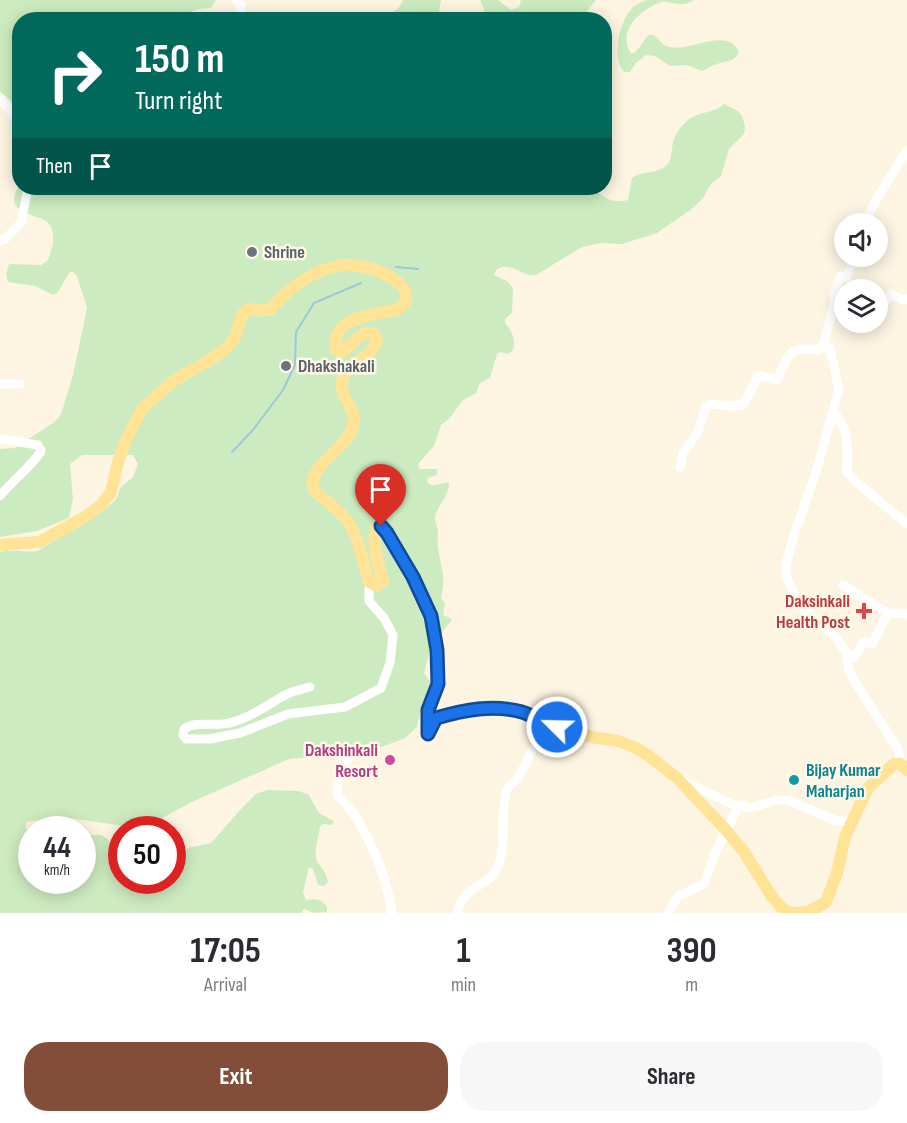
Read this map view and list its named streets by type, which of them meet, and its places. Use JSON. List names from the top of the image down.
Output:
{
  "places": {
    "other": [
      "Shrine",
      "Dhakshakali",
      "Dakshinkali Resort",
      "Bijay Kumar Maharjan"
    ],
    "health": ["Daksinkali Health Post"]
  },
  "page": {
    "turn": ["150 m", "Turn right"],
    "then": "Then",
    "speed": "44 km/h",
    "limit": "50",
    "eta": [
      "17:05",
      "Arrival",
      "1",
      "min",
      "390",
      "m"
    ],
    "buttons": ["Exit", "Share"]
  }
}
